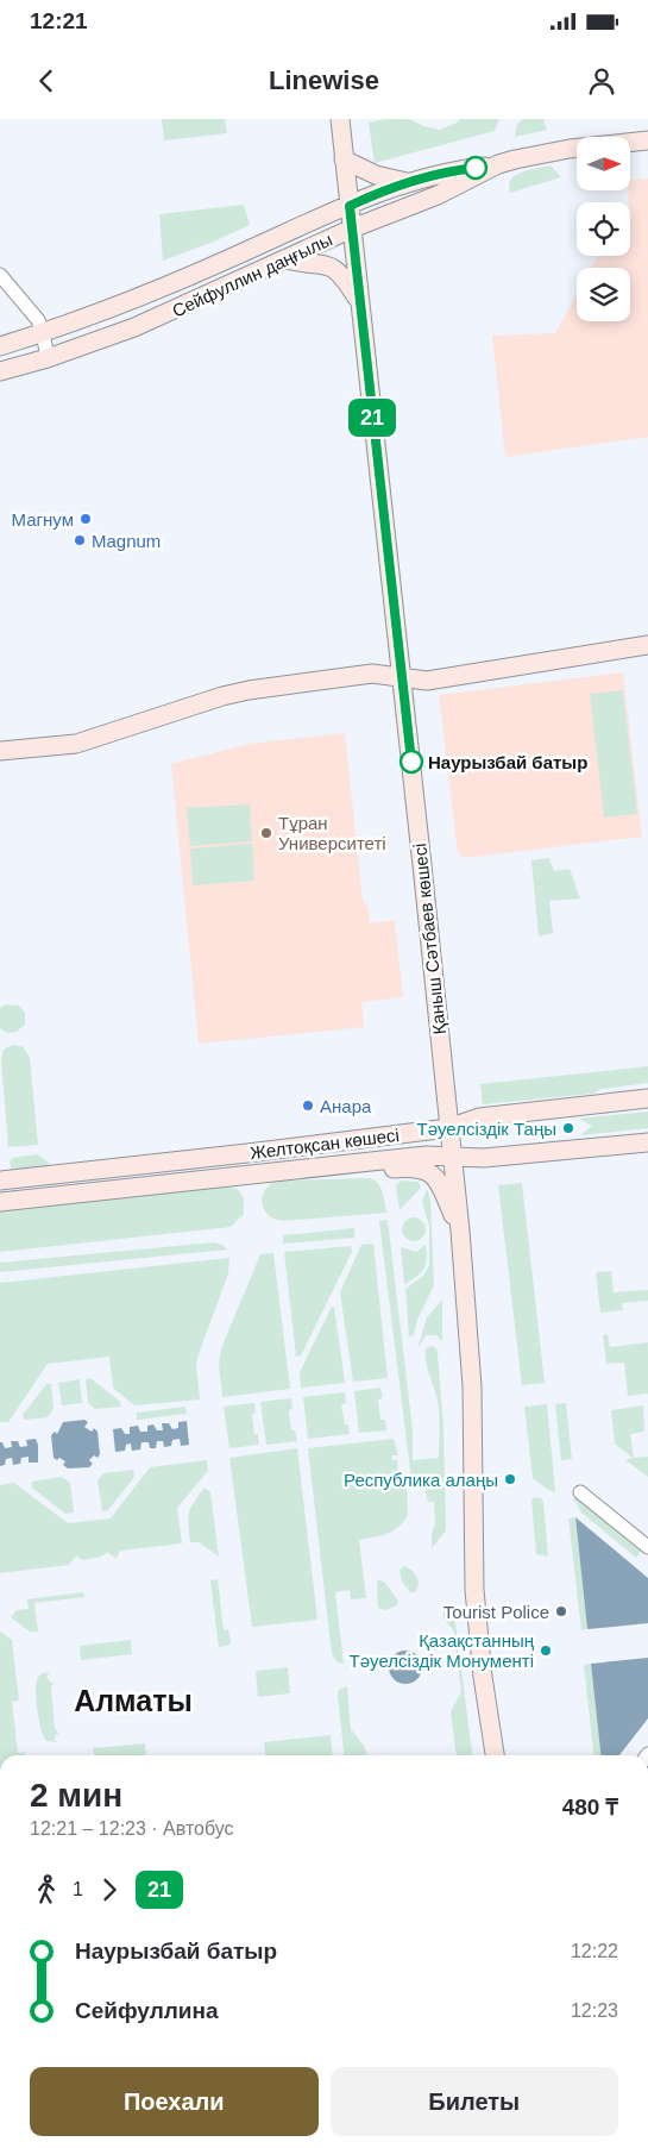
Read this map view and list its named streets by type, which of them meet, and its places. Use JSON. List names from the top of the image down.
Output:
{
  "streets": {
    "main road": ["Сейфуллин даңғылы", "Қаныш Сәтбаев көшесі", "Желтоқсан көшесі"]
  },
  "crossings": [
    ["Сейфуллин даңғылы", "Қаныш Сәтбаев көшесі"],
    ["Қаныш Сәтбаев көшесі", "Желтоқсан көшесі"]
  ],
  "districts": ["Алматы"],
  "places": [
    "Магнум",
    "Magnum",
    "Наурызбай батыр",
    "Тұран Университеті",
    "Анара",
    "Тәуелсіздік Таңы",
    "Республика алаңы",
    "Tourist Police",
    "Қазақстанның Тәуелсіздік Монументі"
  ],
  "lines": ["bus line 21"],
  "north": "right",
  "page": {
    "status": "12:21",
    "header": "Linewise",
    "on_map": "21",
    "heading": ["2 мин", "12:21 – 12:23 · Автобус", "480 ₸"],
    "legs": ["1", "21"],
    "list": [
      {
        "name": "Наурызбай батыр",
        "value": "12:22"
      },
      {
        "name": "Сейфуллина",
        "value": "12:23"
      }
    ],
    "buttons": ["Поехали", "Билеты"]
  }
}
